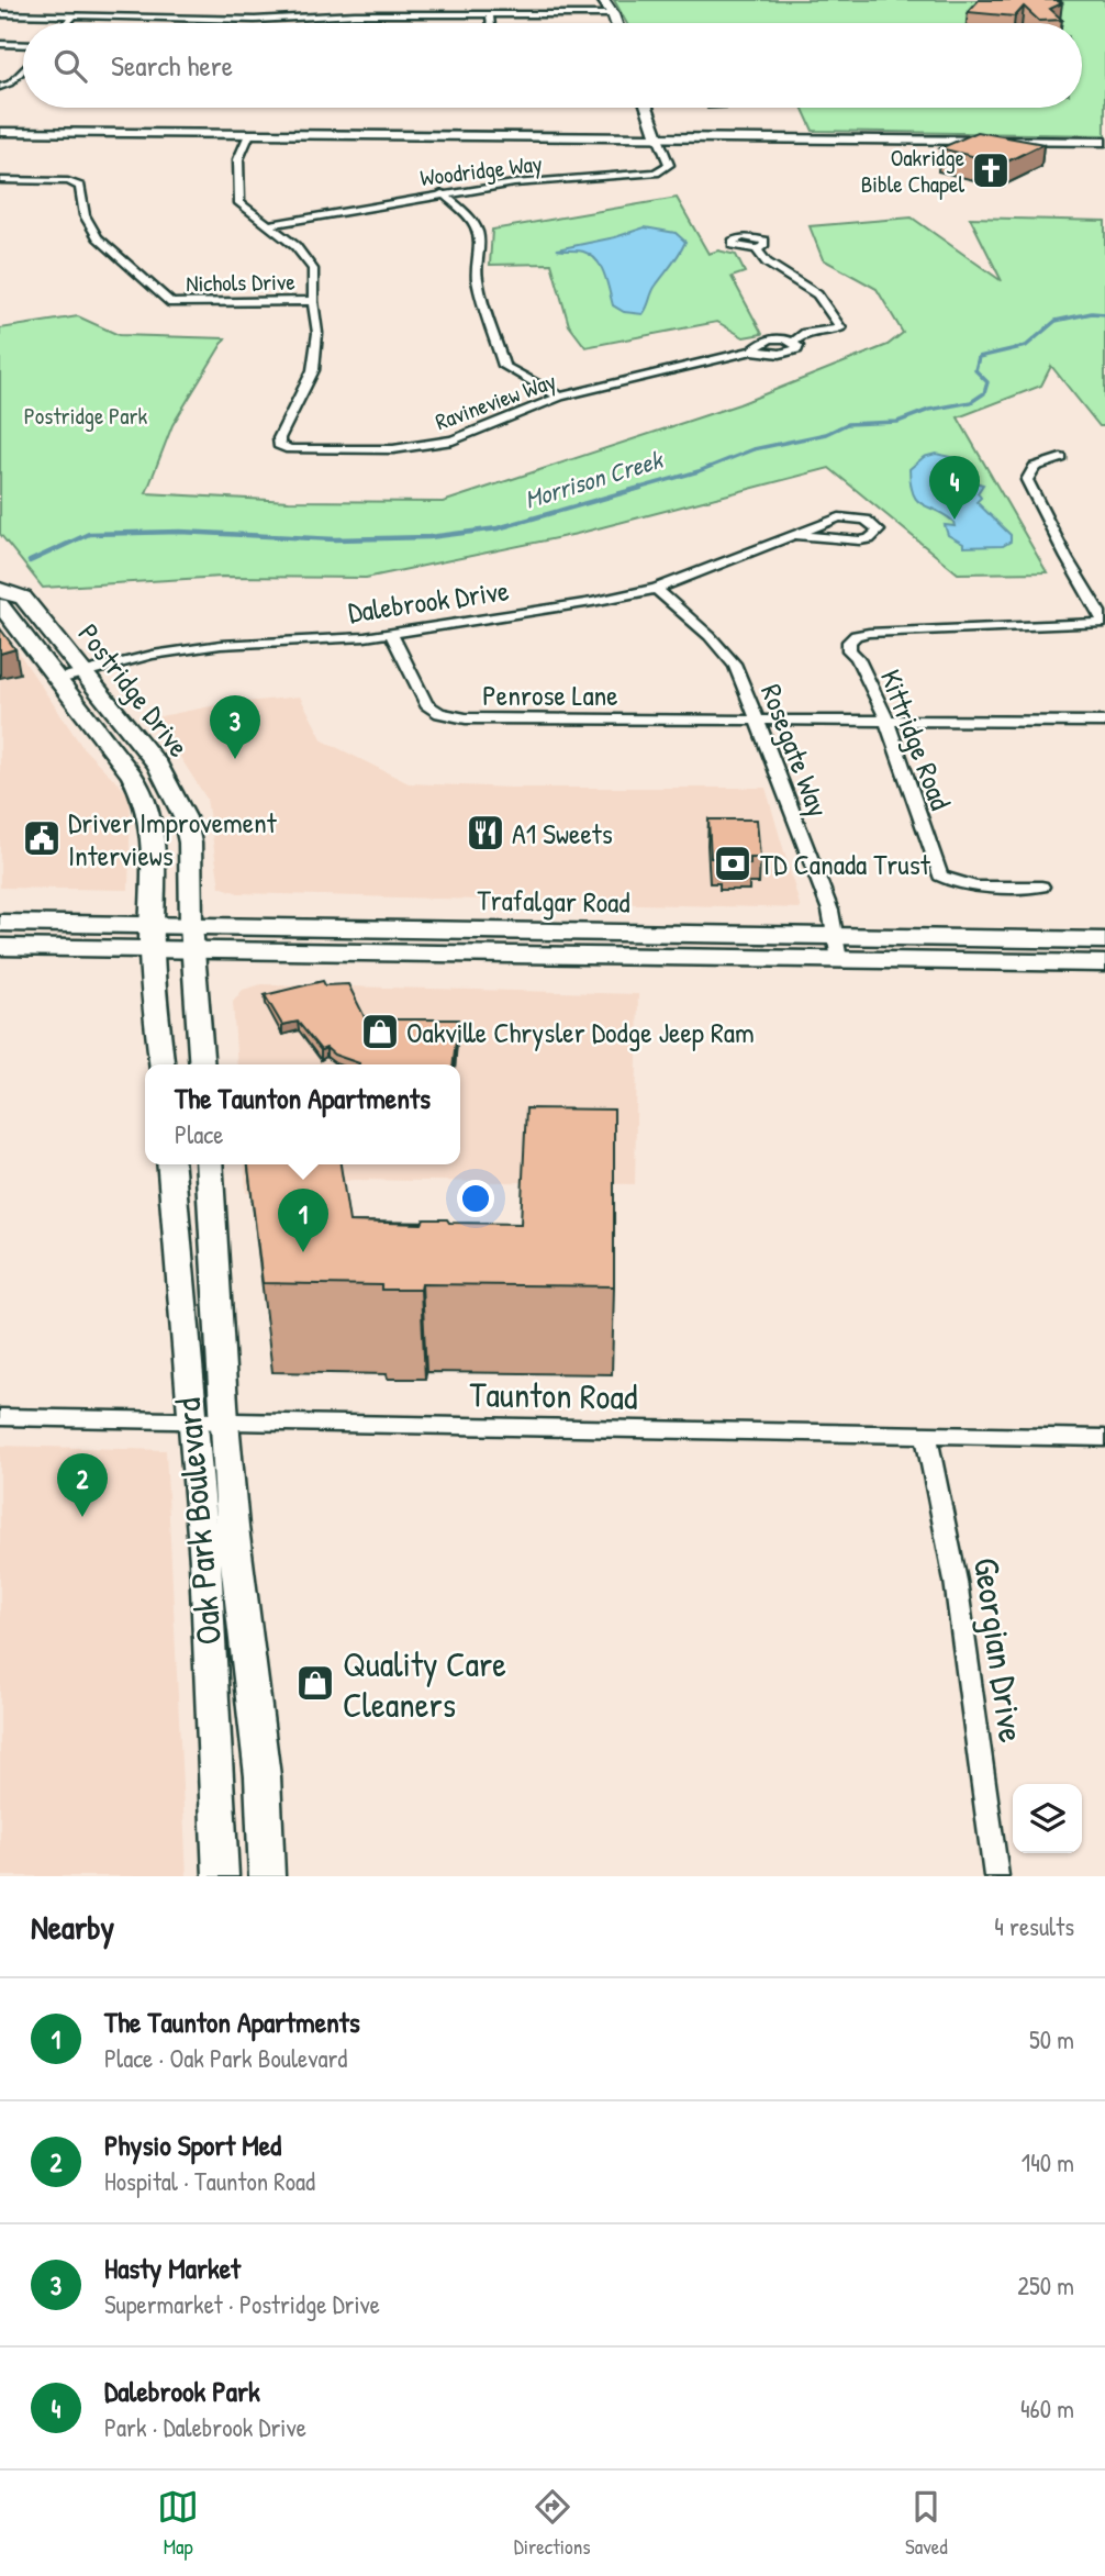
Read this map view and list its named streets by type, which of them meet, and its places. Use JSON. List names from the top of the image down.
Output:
{
  "streets": {
    "main road": ["Trafalgar Road"],
    "street": [
      "Woodridge Way",
      "Nichols Drive",
      "Ravineview Way",
      "Dalebrook Drive",
      "Postridge Drive",
      "Penrose Lane",
      "Kittridge Road",
      "Rosegate Way",
      "Taunton Road",
      "Oak Park Boulevard",
      "Georgian Drive"
    ]
  },
  "crossings": [
    ["Woodridge Way", "Ravineview Way"],
    ["Nichols Drive", "Ravineview Way"],
    ["Dalebrook Drive", "Postridge Drive"],
    ["Dalebrook Drive", "Penrose Lane"],
    ["Dalebrook Drive", "Rosegate Way"],
    ["Postridge Drive", "Trafalgar Road"],
    ["Penrose Lane", "Kittridge Road"],
    ["Penrose Lane", "Rosegate Way"],
    ["Rosegate Way", "Trafalgar Road"],
    ["Taunton Road", "Oak Park Boulevard"],
    ["Taunton Road", "Georgian Drive"]
  ],
  "water": ["Morrison Creek"],
  "parks": ["Postridge Park"],
  "places": {
    "church": ["Oakridge Bible Chapel"],
    "restaurant": ["A1 Sweets"],
    "public building": ["Driver Improvement Interviews"],
    "bank": ["TD Canada Trust"],
    "shop": ["Oakville Chrysler Dodge Jeep Ram", "Quality Care Cleaners"]
  },
  "page": {
    "search": "Search here",
    "pins": [
      "4",
      "3",
      "1",
      "2"
    ],
    "popup": ["The Taunton Apartments", "Place"],
    "heading": ["Nearby", "4 results"],
    "list": [
      {
        "mark": "1",
        "name": "The Taunton Apartments",
        "note": "Place · Oak Park Boulevard",
        "value": "50 m"
      },
      {
        "mark": "2",
        "name": "Physio Sport Med",
        "note": "Hospital · Taunton Road",
        "value": "140 m"
      },
      {
        "mark": "3",
        "name": "Hasty Market",
        "note": "Supermarket · Postridge Drive",
        "value": "250 m"
      },
      {
        "mark": "4",
        "name": "Dalebrook Park",
        "note": "Park · Dalebrook Drive",
        "value": "460 m"
      }
    ],
    "nav": ["Map", "Directions", "Saved"]
  }
}
